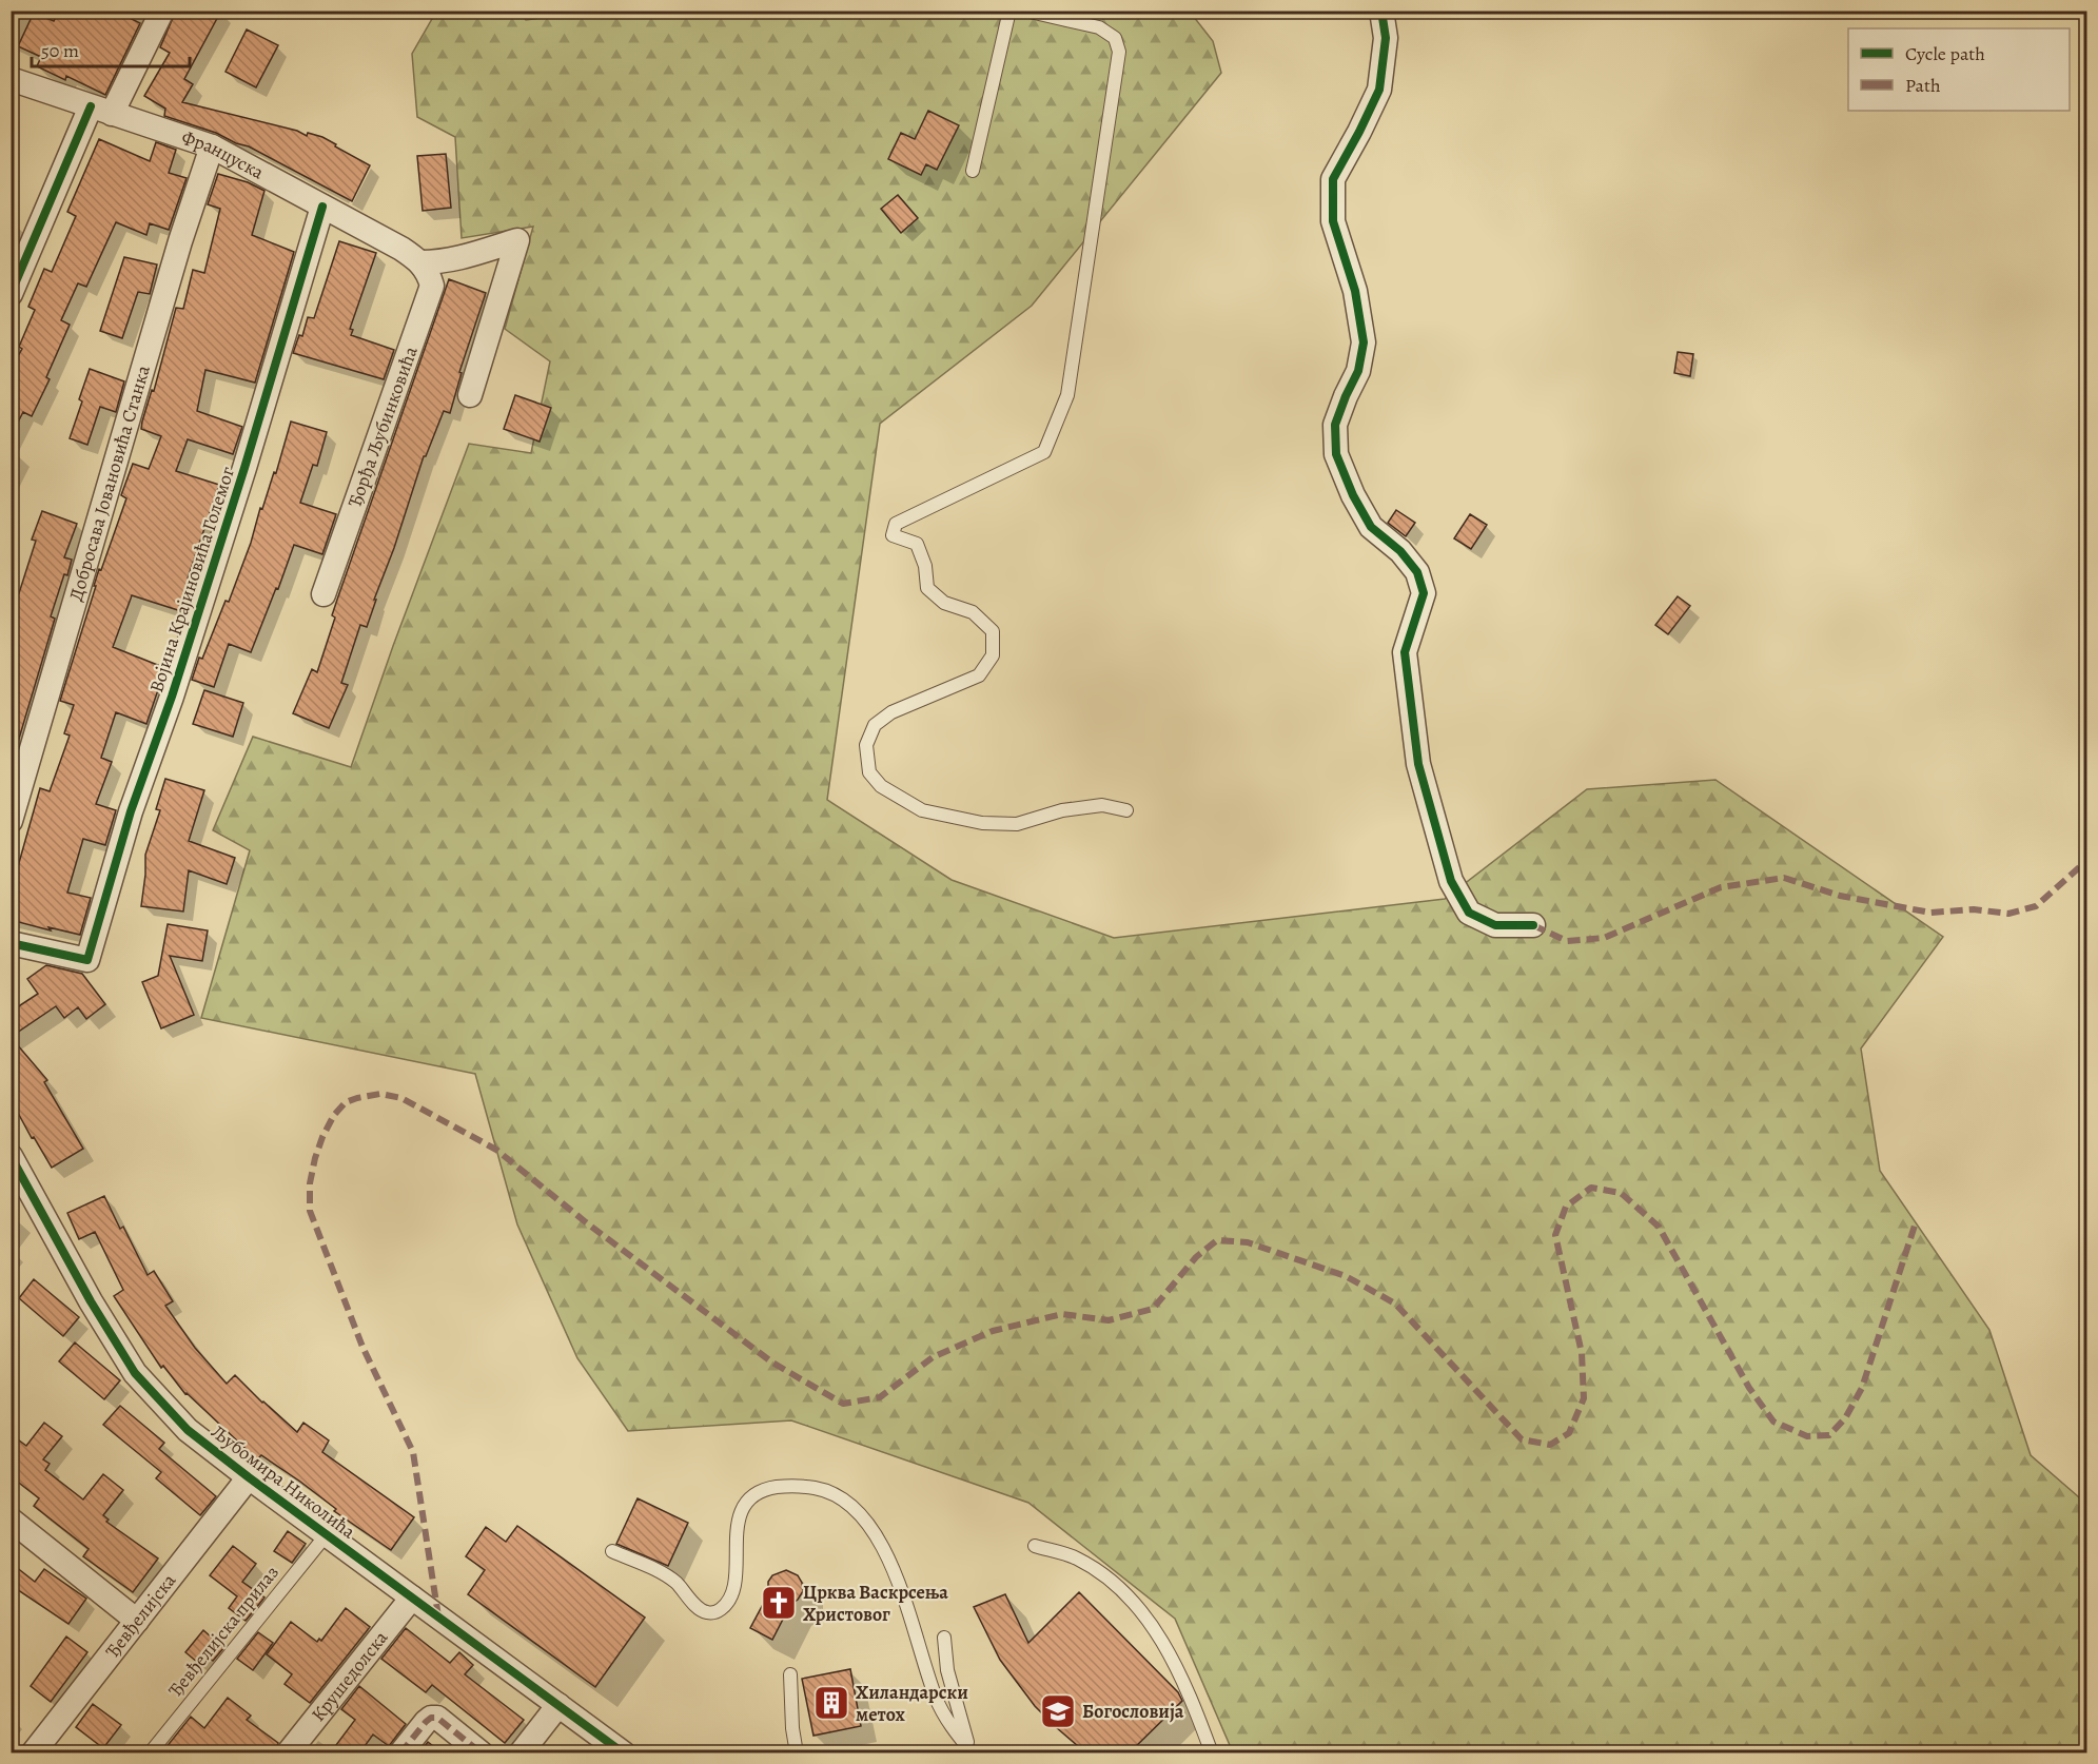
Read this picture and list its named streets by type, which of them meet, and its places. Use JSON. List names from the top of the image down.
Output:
{
  "streets": {
    "street": [
      "Француска",
      "Ђорђа Љубинковића",
      "Добросава Јовановића Станка",
      "Војина Крајиновића Големог",
      "Љубомира Николића",
      "Ђевђелијска",
      "Крушедолска"
    ],
    "lane": ["Ђевђелијска прилаз"]
  },
  "crossings": [
    ["Француска", "Ђорђа Љубинковића"],
    ["Француска", "Добросава Јовановића Станка"],
    ["Француска", "Војина Крајиновића Големог"],
    ["Љубомира Николића", "Ђевђелијска"],
    ["Љубомира Николића", "Ђевђелијска прилаз"],
    ["Љубомира Николића", "Крушедолска"]
  ],
  "places": {
    "church": ["Црква Васкрсења Христовог"],
    "building": ["Хиландарски метох"],
    "school or university": ["Богословија"]
  },
  "legend": ["Cycle path", "Path"],
  "scale_bar": "50 m"
}
